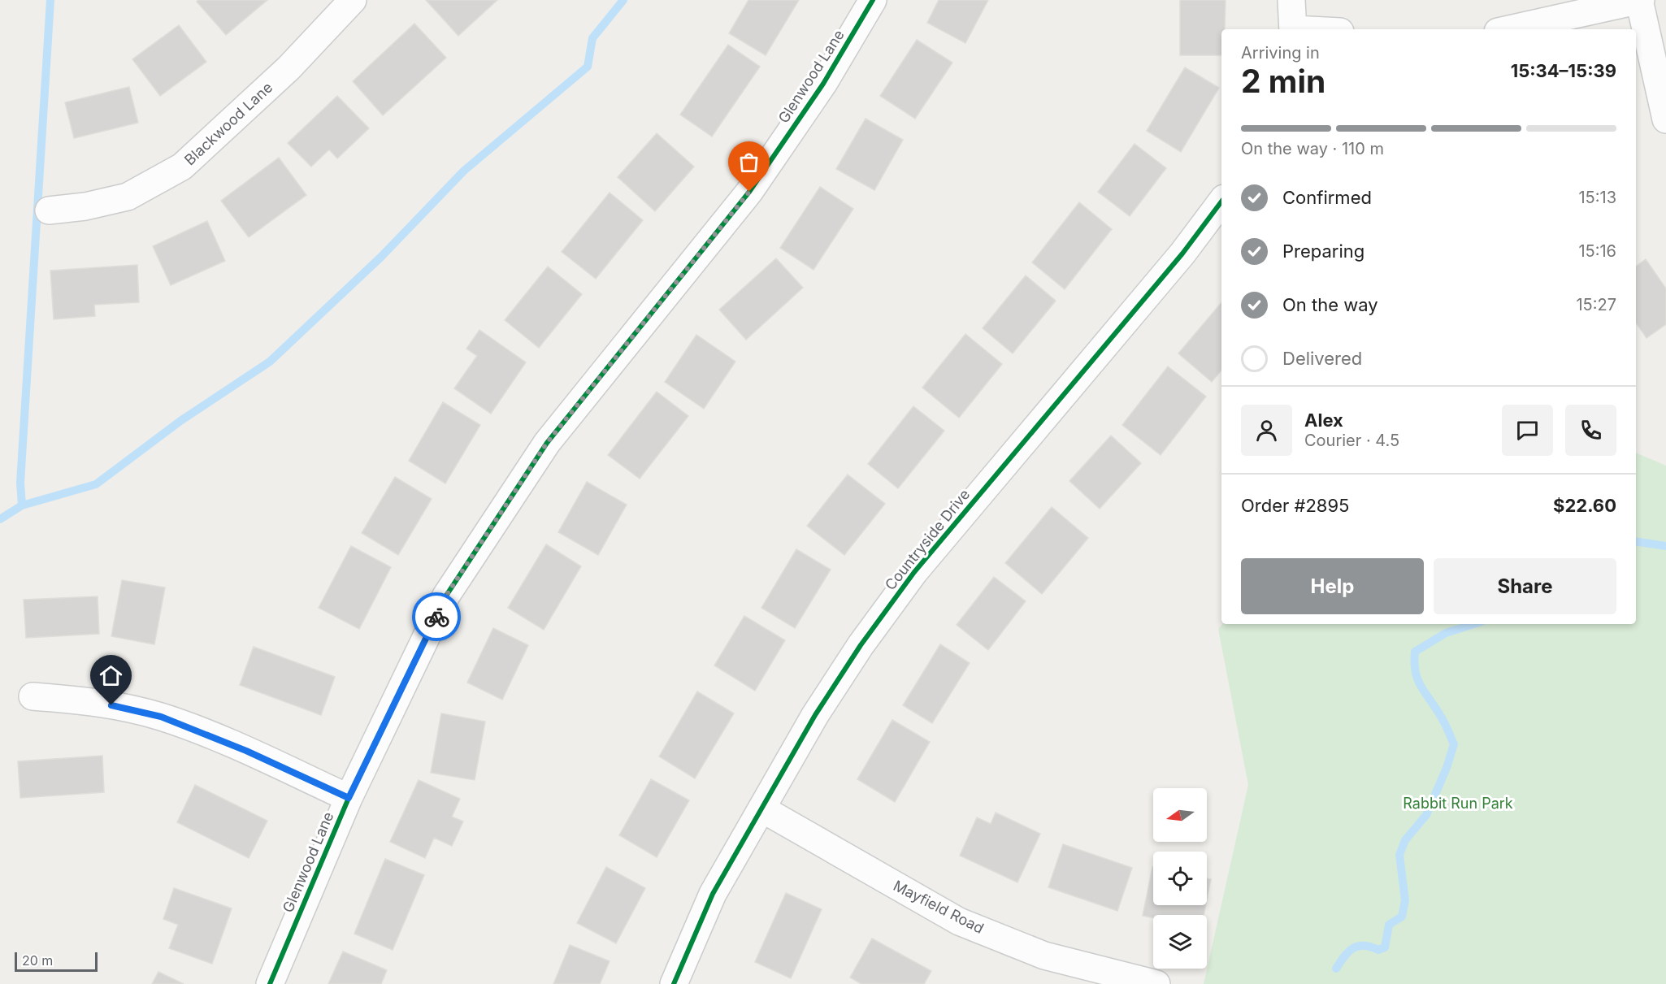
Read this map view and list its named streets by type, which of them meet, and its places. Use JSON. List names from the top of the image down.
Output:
{
  "streets": {
    "street": [
      "Glenwood Lane",
      "Blackwood Lane",
      "Countryside Drive",
      "Mayfield Road"
    ]
  },
  "crossings": [
    ["Countryside Drive", "Mayfield Road"]
  ],
  "parks": ["Rabbit Run Park"],
  "scale_bar": "20 m",
  "north": "left",
  "page": {
    "heading": ["2 min", "Arriving in", "15:34–15:39"],
    "panel": [
      "Alex",
      "Courier · 4.5",
      "Order #2895",
      "$22.60"
    ],
    "bar": "On the way · 110 m",
    "list": [
      ["Confirmed", "15:13"],
      ["Preparing", "15:16"],
      ["On the way", "15:27"],
      "Delivered"
    ],
    "buttons": ["Help", "Share"],
    "scale": "20 m"
  }
}
